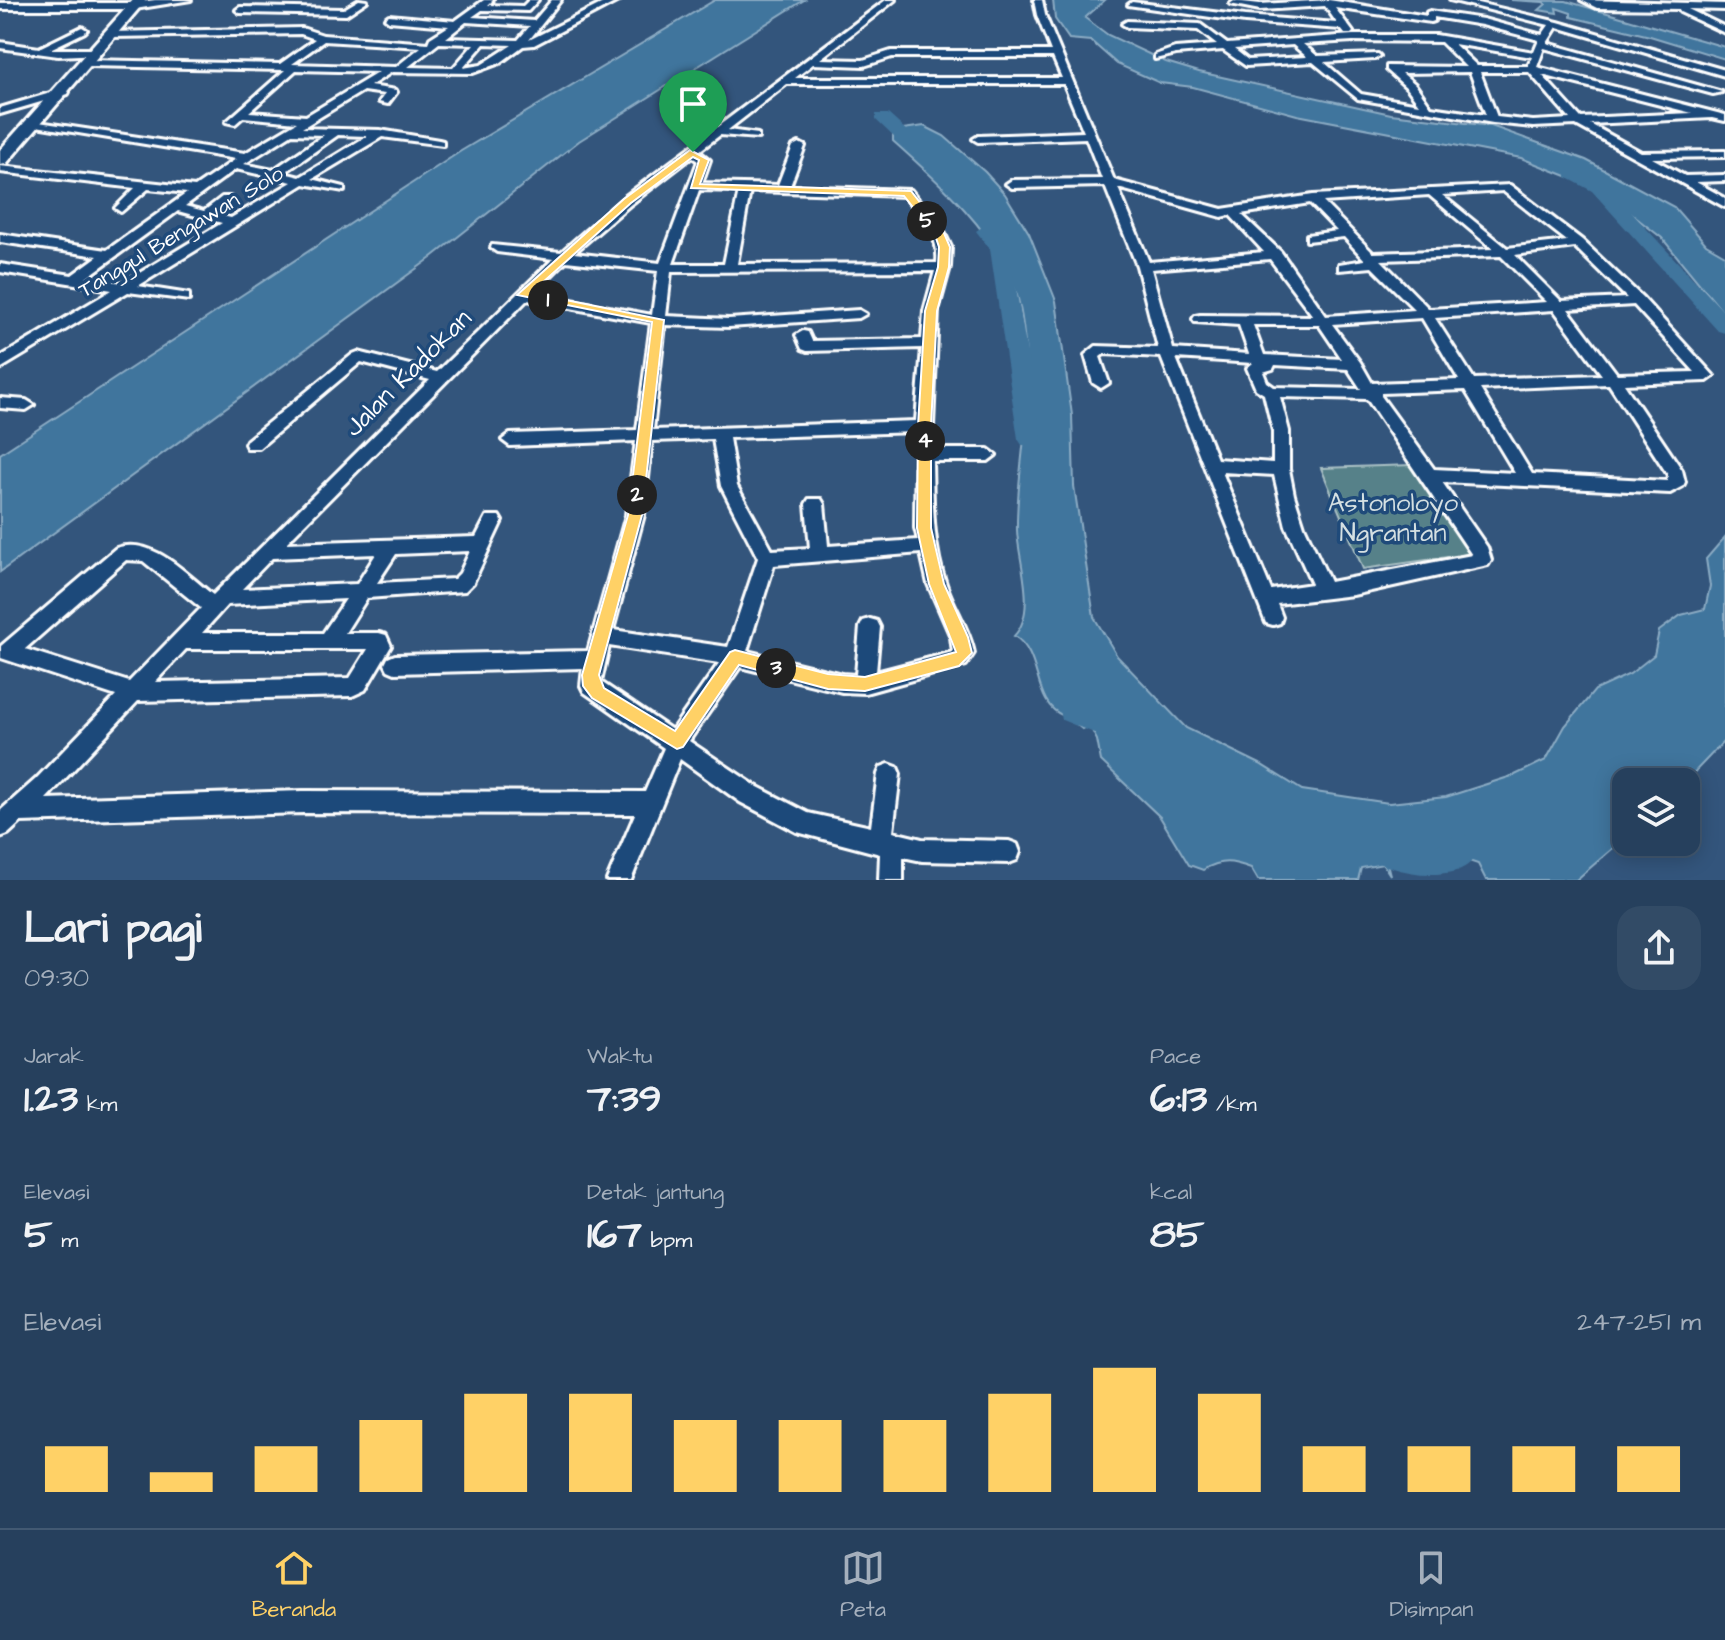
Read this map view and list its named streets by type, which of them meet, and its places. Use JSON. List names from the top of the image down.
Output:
{
  "streets": {
    "street": ["Tanggul Bengawan Solo", "Jalan Kadokan"]
  },
  "parks": ["Astonoloyo Ngrantan"],
  "page": {
    "pins": [
      "5",
      "1",
      "4",
      "2",
      "3"
    ],
    "heading": ["Lari pagi", "09:30"],
    "stats": [
      ["Jarak", "1.23 km"],
      ["Waktu", "7:39"],
      ["Pace", "6:13 /km"],
      ["Elevasi", "5 m"],
      ["Detak jantung", "167 bpm"],
      ["kcal", "85"]
    ],
    "chart": ["Elevasi", "247–251 m"],
    "tabs": ["Beranda", "Peta", "Disimpan"]
  }
}
